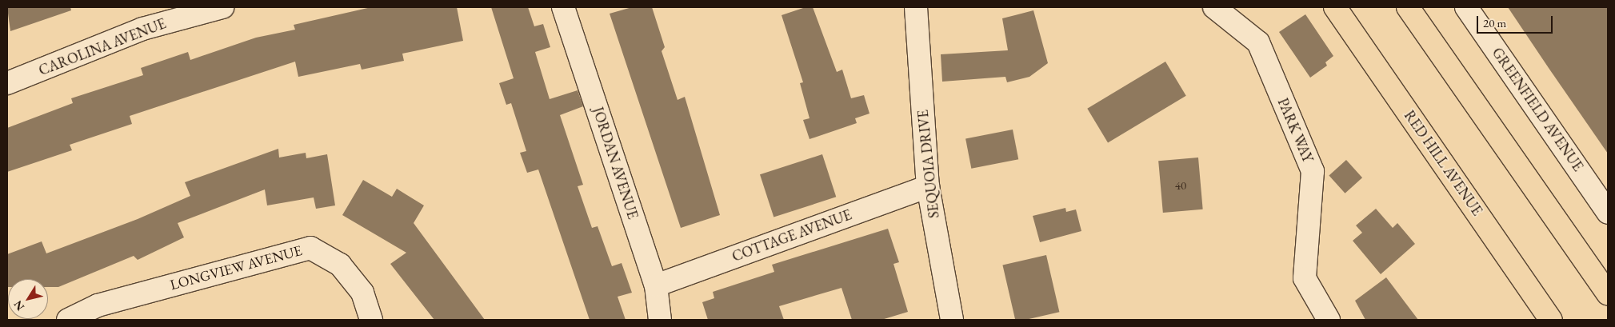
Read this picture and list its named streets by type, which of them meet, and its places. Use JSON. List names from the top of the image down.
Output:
{
  "streets": {
    "main road": ["RED HILL AVENUE"],
    "street": [
      "CAROLINA AVENUE",
      "GREENFIELD AVENUE",
      "PARK WAY",
      "JORDAN AVENUE",
      "SEQUOIA DRIVE",
      "COTTAGE AVENUE",
      "LONGVIEW AVENUE"
    ]
  },
  "crossings": [
    ["JORDAN AVENUE", "COTTAGE AVENUE"],
    ["SEQUOIA DRIVE", "COTTAGE AVENUE"]
  ],
  "house_numbers": ["40"],
  "scale_bar": "20 m",
  "north": "bottom left"
}
